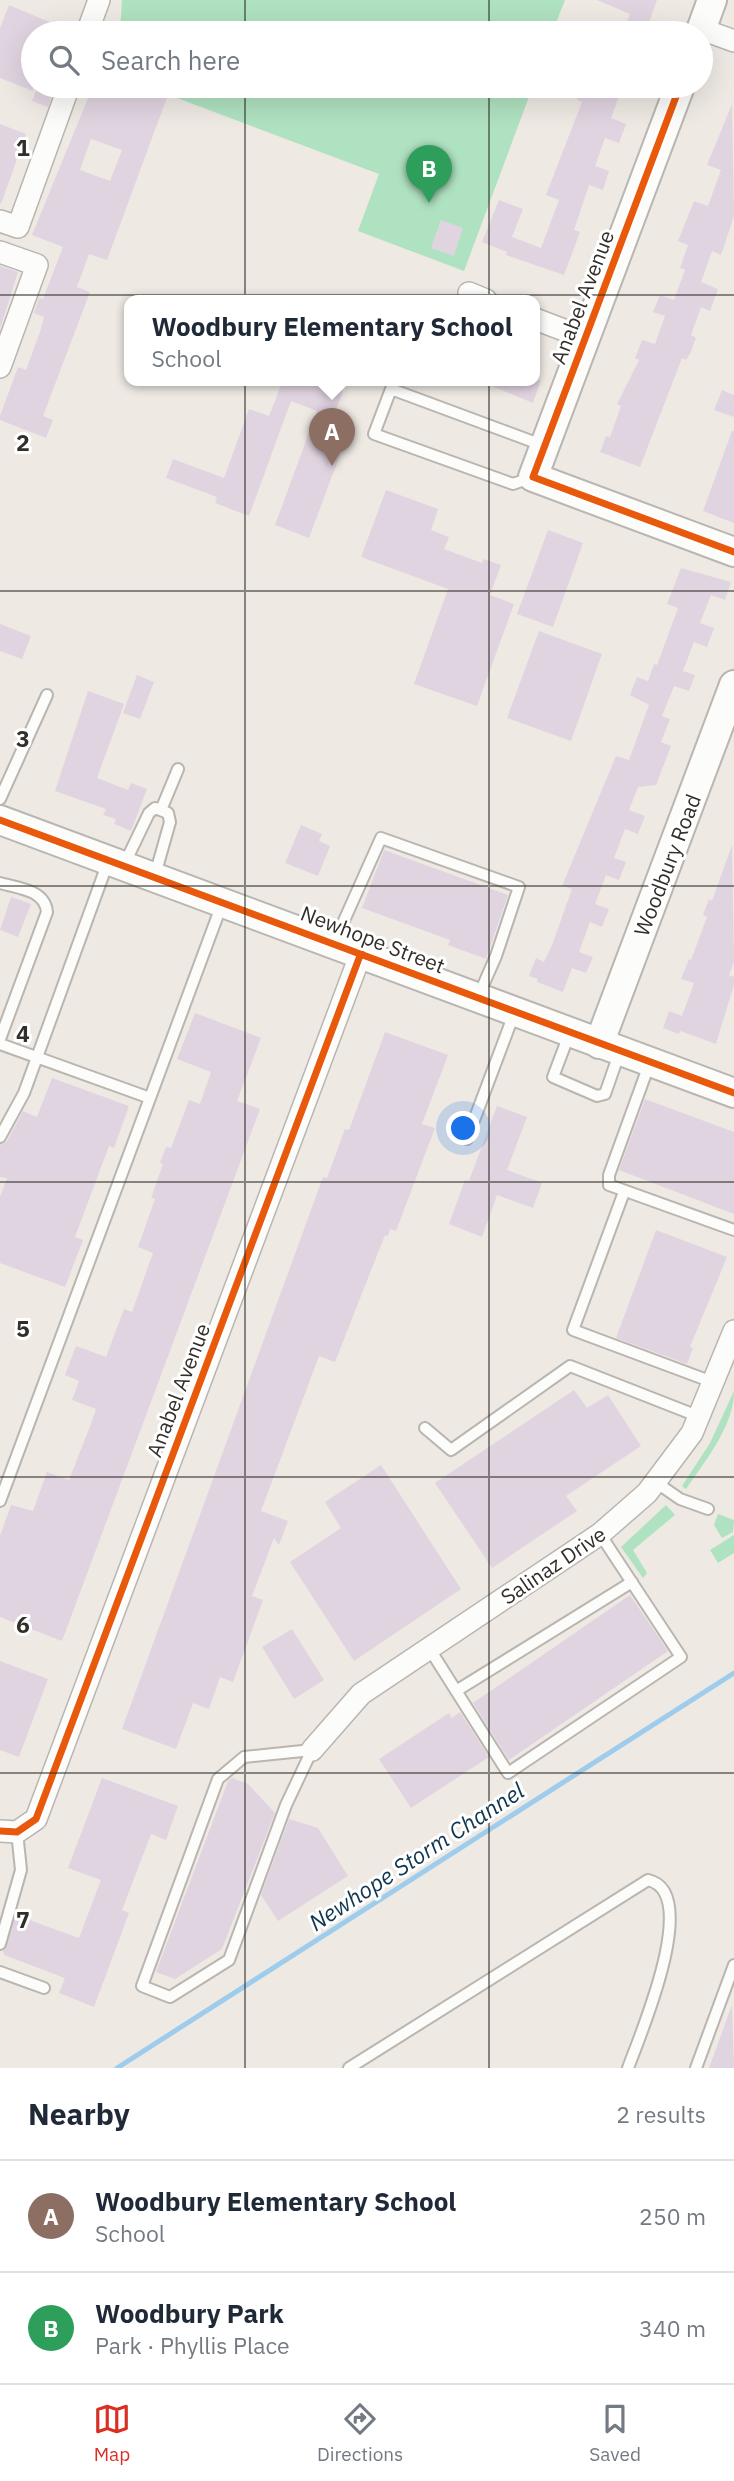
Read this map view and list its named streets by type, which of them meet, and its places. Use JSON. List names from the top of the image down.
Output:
{
  "streets": {
    "street": [
      "Anabel Avenue",
      "Woodbury Road",
      "Newhope Street",
      "Salinaz Drive"
    ]
  },
  "crossings": [
    ["Anabel Avenue", "Newhope Street"],
    ["Woodbury Road", "Newhope Street"]
  ],
  "water": ["Newhope Storm Channel"],
  "page": {
    "search": "Search here",
    "pins": ["B", "A"],
    "popup": ["Woodbury Elementary School", "School"],
    "heading": ["Nearby", "2 results"],
    "list": [
      {
        "mark": "A",
        "name": "Woodbury Elementary School",
        "note": "School",
        "value": "250 m"
      },
      {
        "mark": "B",
        "name": "Woodbury Park",
        "note": "Park · Phyllis Place",
        "value": "340 m"
      }
    ],
    "nav": ["Map", "Directions", "Saved"]
  },
  "grid": {
    "rows": [
      "1",
      "2",
      "3",
      "4",
      "5",
      "6",
      "7"
    ]
  }
}
